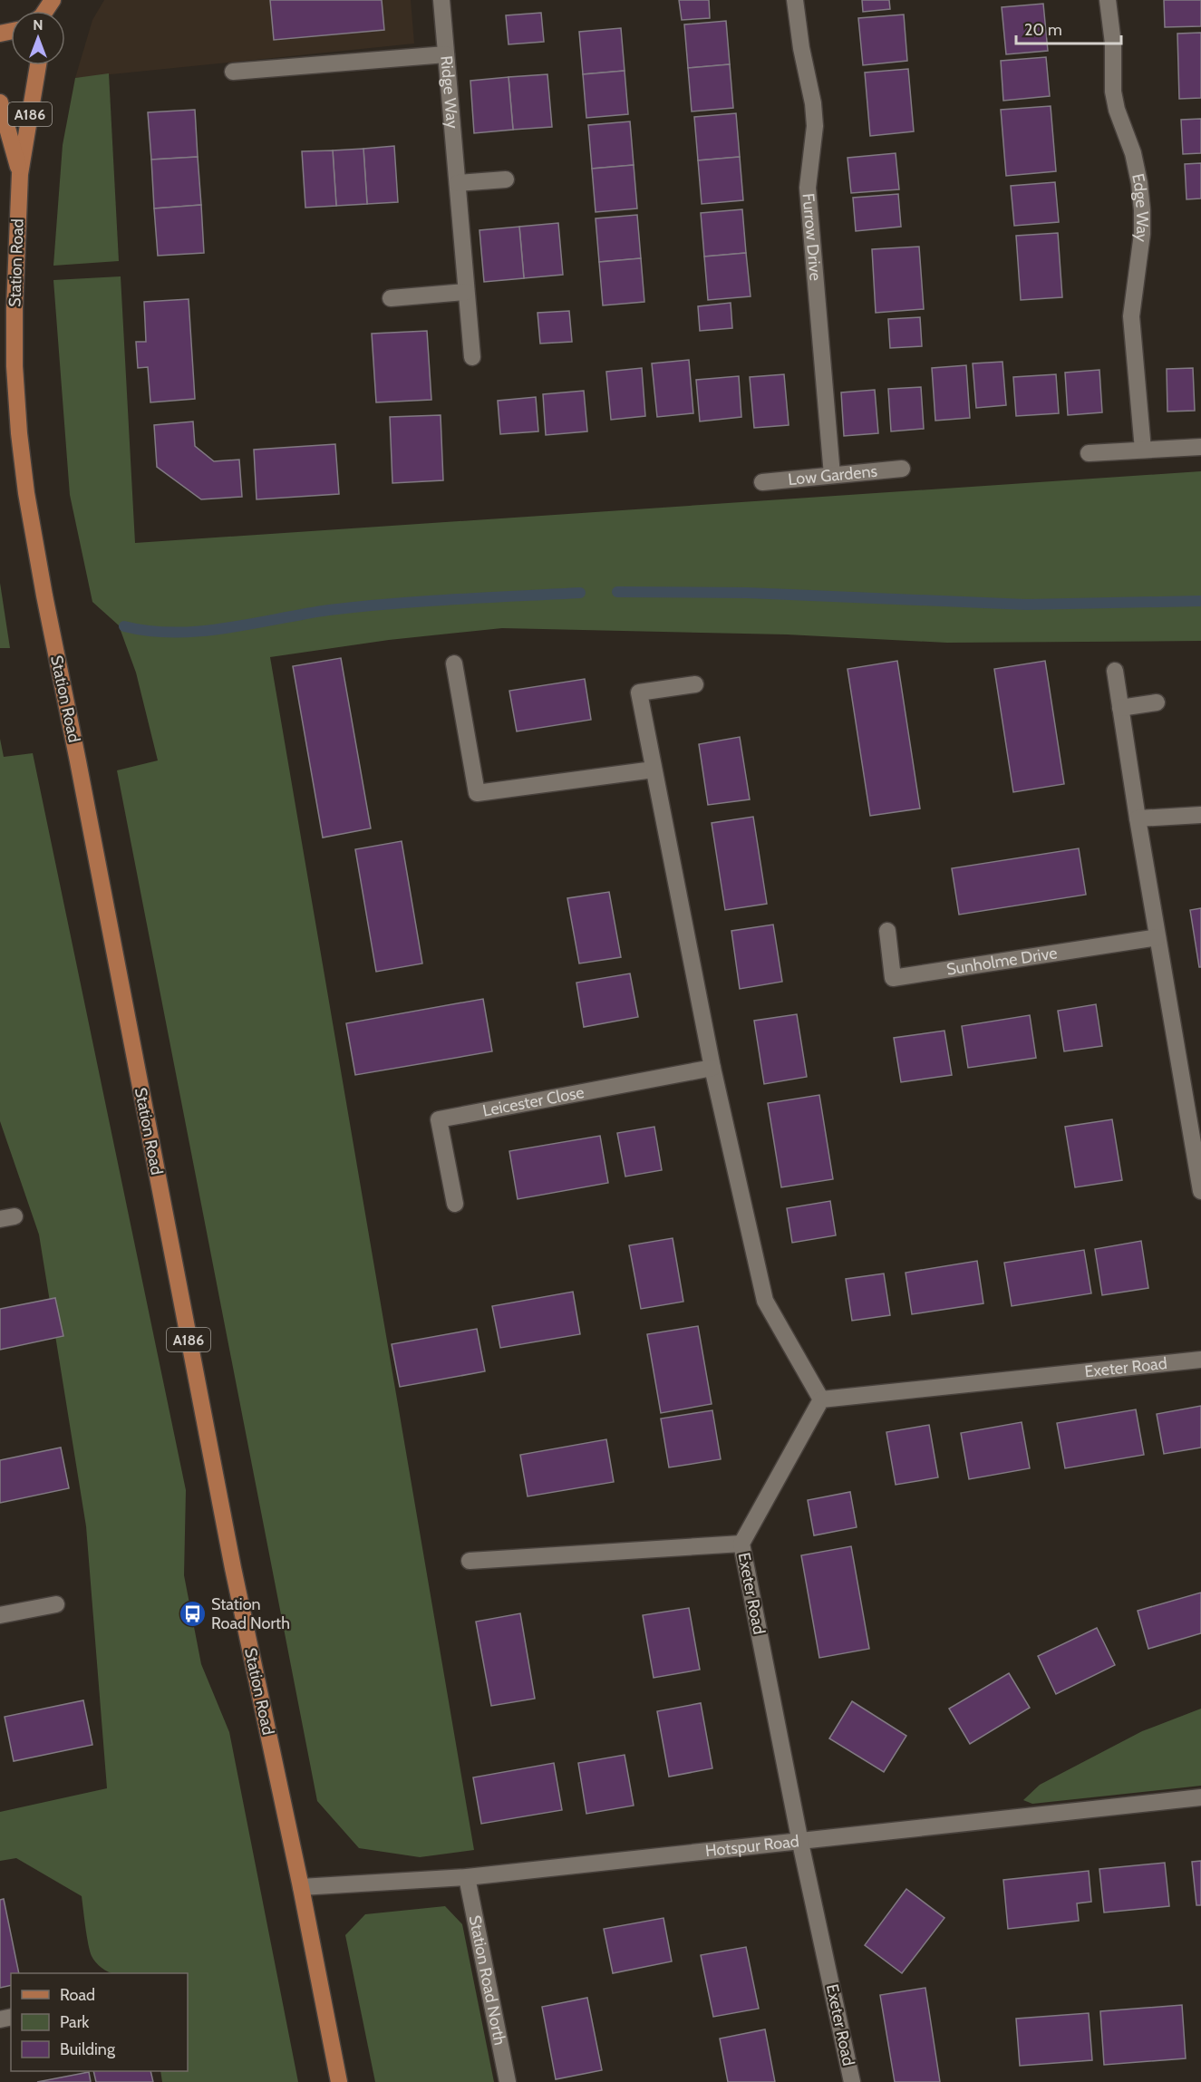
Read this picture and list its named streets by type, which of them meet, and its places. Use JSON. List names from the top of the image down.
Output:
{
  "streets": {
    "main road": ["A186", "Station Road"],
    "street": [
      "Ridge Way",
      "Edge Way",
      "Furrow Drive",
      "Low Gardens",
      "Sunholme Drive",
      "Leicester Close",
      "Exeter Road",
      "Hotspur Road",
      "Station Road North"
    ]
  },
  "crossings": [
    ["Furrow Drive", "Low Gardens"],
    ["Station Road", "Hotspur Road"],
    ["Exeter Road", "Hotspur Road"],
    ["Hotspur Road", "Station Road North"]
  ],
  "places": {
    "bus stop": ["Station Road North"]
  },
  "legend": ["Road", "Park", "Building"],
  "scale_bar": "20 m",
  "north": "top"
}
